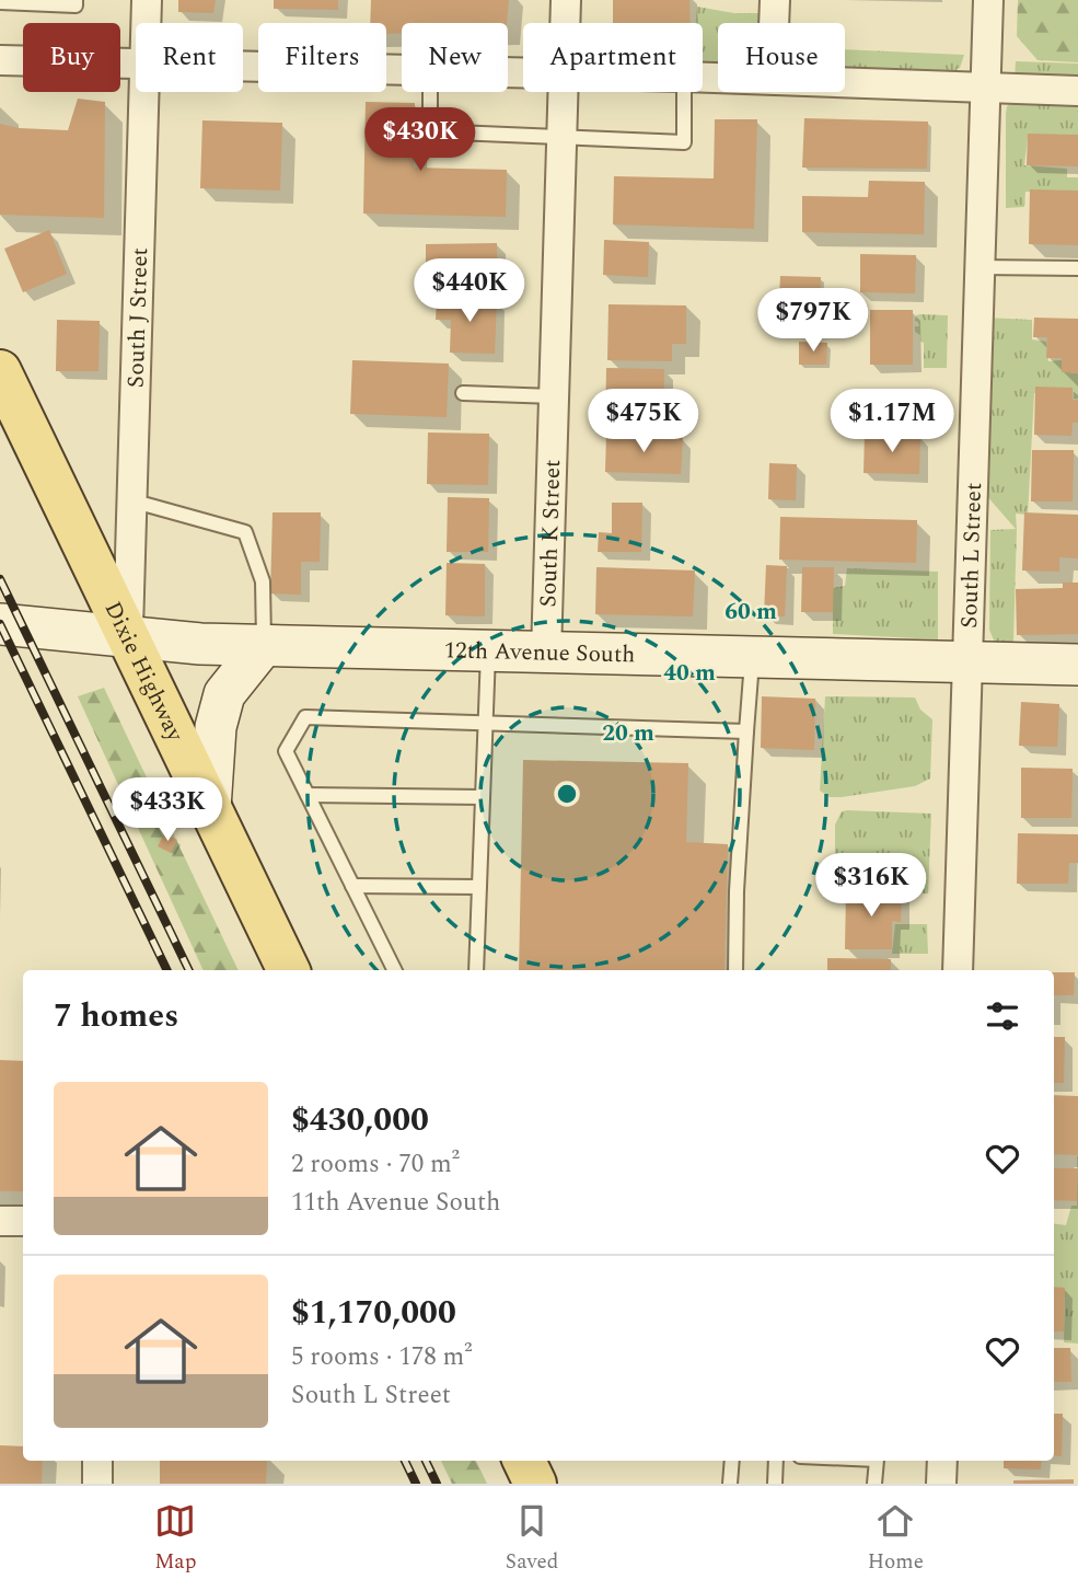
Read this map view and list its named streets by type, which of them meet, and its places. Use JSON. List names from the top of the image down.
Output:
{
  "streets": {
    "main road": ["Dixie Highway"],
    "street": [
      "South J Street",
      "South K Street",
      "South L Street",
      "12th Avenue South"
    ]
  },
  "crossings": [
    ["South J Street", "12th Avenue South"],
    ["South J Street", "Dixie Highway"],
    ["South K Street", "12th Avenue South"],
    ["South L Street", "12th Avenue South"],
    ["12th Avenue South", "Dixie Highway"]
  ],
  "page": {
    "chip": [
      "Buy",
      "Rent",
      "Filters",
      "New",
      "Apartment",
      "House"
    ],
    "price": [
      "$430K",
      "$440K",
      "$797K",
      "$475K",
      "$1.17M",
      "$433K",
      "$316K"
    ],
    "heading": "7 homes",
    "list": [
      {
        "name": "$430,000",
        "note": "2 rooms · 70 m² · 11th Avenue South"
      },
      {
        "name": "$1,170,000",
        "note": "5 rooms · 178 m² · South L Street"
      }
    ],
    "tabs": ["Map", "Saved", "Home"]
  },
  "rings": ["60 m", "40 m", "20 m"]
}
